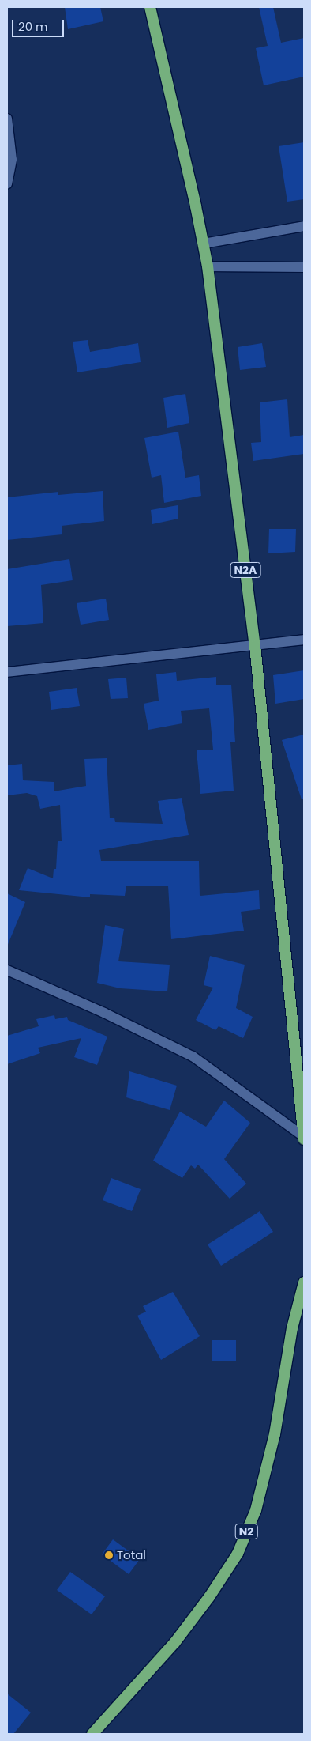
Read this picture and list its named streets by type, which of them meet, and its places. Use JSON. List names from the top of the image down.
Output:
{
  "streets": {
    "highway": ["N2A", "N2"]
  },
  "places": ["Total"],
  "scale_bar": "20 m"
}
